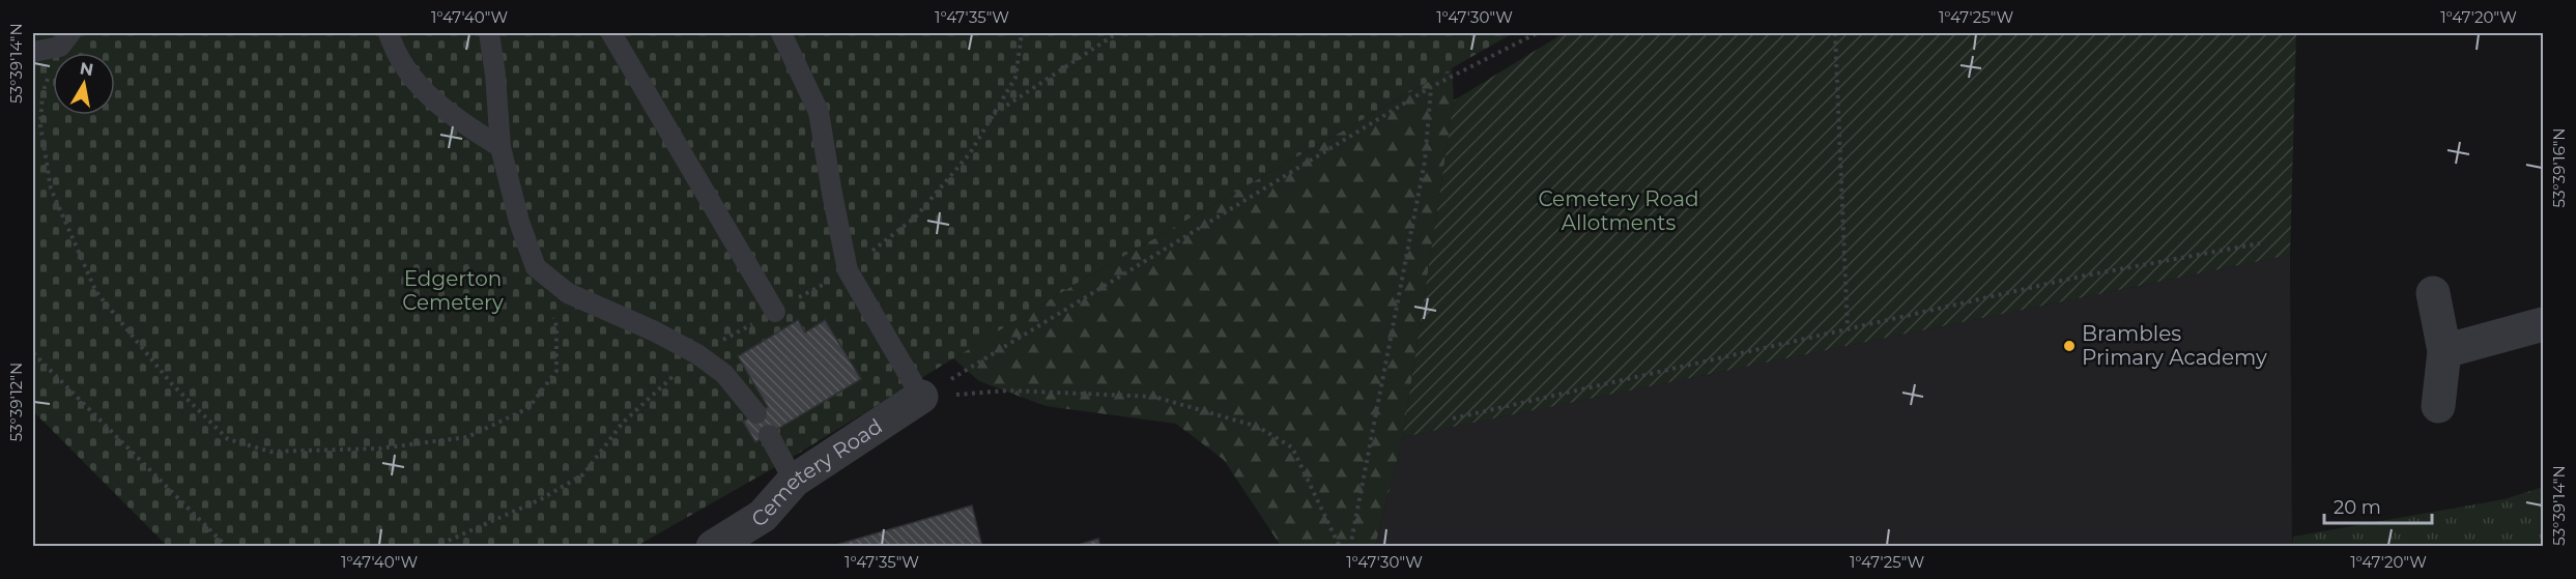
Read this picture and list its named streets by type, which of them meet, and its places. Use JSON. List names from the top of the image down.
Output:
{
  "streets": {
    "street": ["Cemetery Road"]
  },
  "parks": ["Cemetery Road Allotments", "Edgerton Cemetery"],
  "places": ["Brambles Primary Academy"],
  "scale_bar": "20 m",
  "north": "top",
  "coordinates": [
    "1°47'40\"W",
    "1°47'35\"W",
    "1°47'30\"W",
    "1°47'25\"W",
    "1°47'20\"W",
    "53°39'14\"N",
    "53°39'16\"N",
    "53°39'12\"N"
  ]
}
